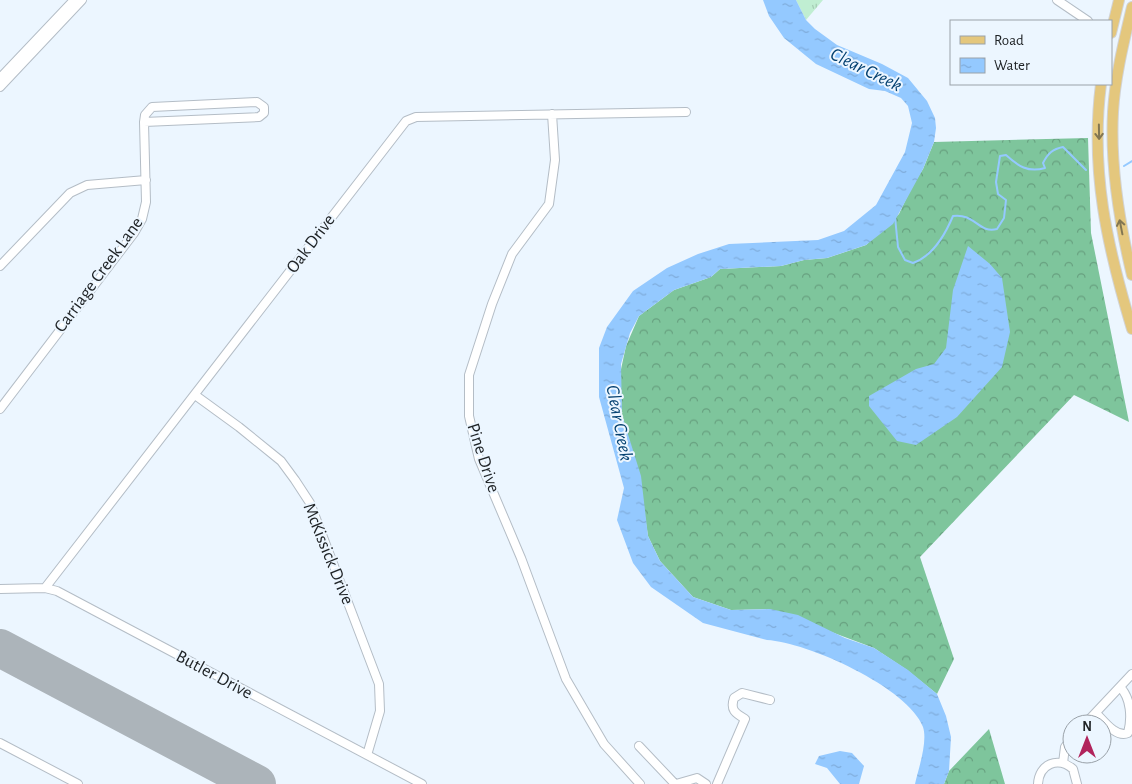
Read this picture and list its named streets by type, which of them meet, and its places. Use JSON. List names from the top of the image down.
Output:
{
  "streets": {
    "street": [
      "Oak Drive",
      "Carriage Creek Lane",
      "Pine Drive",
      "McKissick Drive",
      "Butler Drive"
    ]
  },
  "crossings": [
    ["Oak Drive", "Pine Drive"],
    ["Oak Drive", "McKissick Drive"],
    ["Oak Drive", "Butler Drive"],
    ["McKissick Drive", "Butler Drive"]
  ],
  "water": ["Clear Creek"],
  "legend": ["Road", "Water"],
  "north": "top"
}
